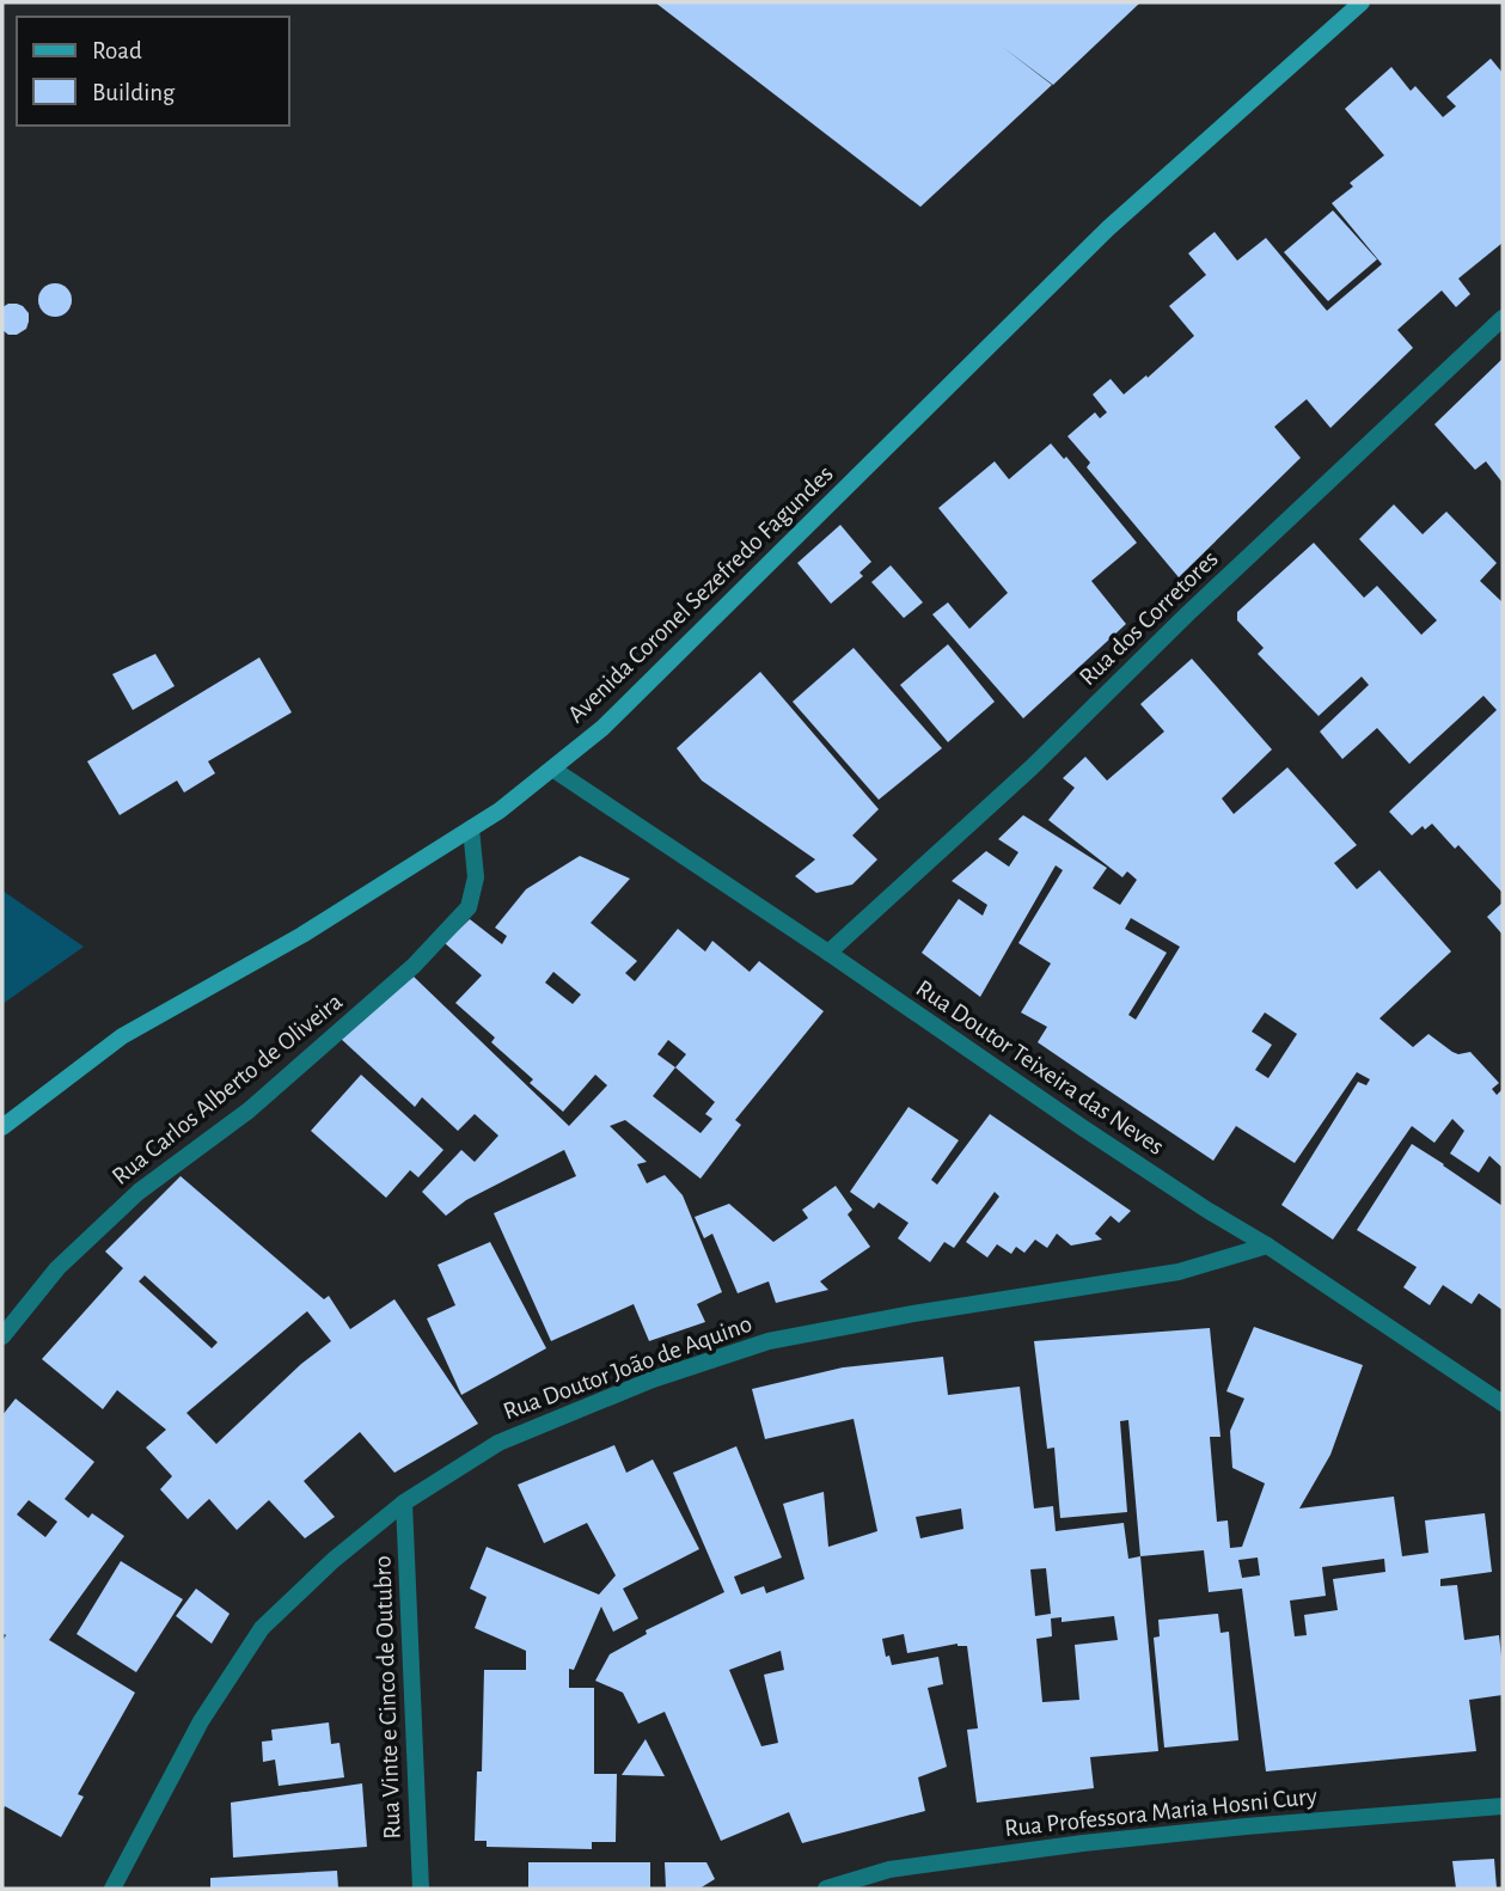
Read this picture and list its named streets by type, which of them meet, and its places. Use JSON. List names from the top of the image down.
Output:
{
  "streets": {
    "main road": ["Avenida Coronel Sezefredo Fagundes"],
    "street": [
      "Rua dos Corretores",
      "Rua Doutor Teixeira das Neves",
      "Rua Carlos Alberto de Oliveira",
      "Rua Doutor João de Aquino",
      "Rua Vinte e Cinco de Outubro",
      "Rua Professora Maria Hosni Cury"
    ]
  },
  "crossings": [
    ["Avenida Coronel Sezefredo Fagundes", "Rua Doutor Teixeira das Neves"],
    ["Avenida Coronel Sezefredo Fagundes", "Rua Carlos Alberto de Oliveira"],
    ["Rua dos Corretores", "Rua Doutor Teixeira das Neves"],
    ["Rua Doutor Teixeira das Neves", "Rua Doutor João de Aquino"],
    ["Rua Doutor João de Aquino", "Rua Vinte e Cinco de Outubro"]
  ],
  "legend": ["Road", "Building"]
}
